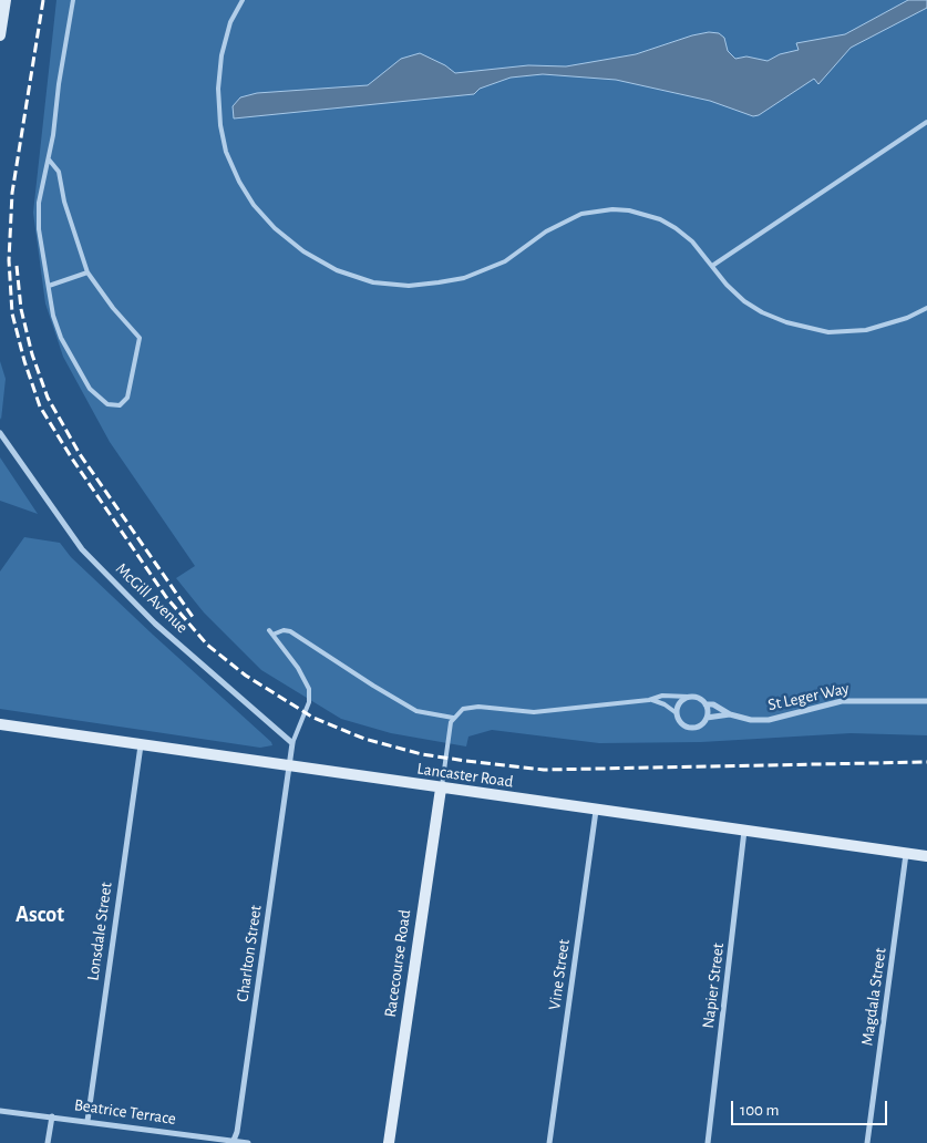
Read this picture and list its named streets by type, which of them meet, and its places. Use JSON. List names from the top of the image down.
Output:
{
  "streets": {
    "main road": ["Lancaster Road", "Racecourse Road"],
    "street": [
      "McGill Avenue",
      "St Leger Way",
      "Lonsdale Street",
      "Charlton Street",
      "Vine Street",
      "Napier Street",
      "Magdala Street",
      "Beatrice Terrace"
    ]
  },
  "crossings": [
    ["Lancaster Road", "Lonsdale Street"],
    ["Lancaster Road", "Charlton Street"],
    ["Lancaster Road", "Racecourse Road"],
    ["Lancaster Road", "Vine Street"],
    ["Lancaster Road", "Napier Street"],
    ["Lancaster Road", "Magdala Street"],
    ["Lonsdale Street", "Beatrice Terrace"],
    ["Charlton Street", "Beatrice Terrace"]
  ],
  "districts": ["Ascot"],
  "scale_bar": "100 m"
}
